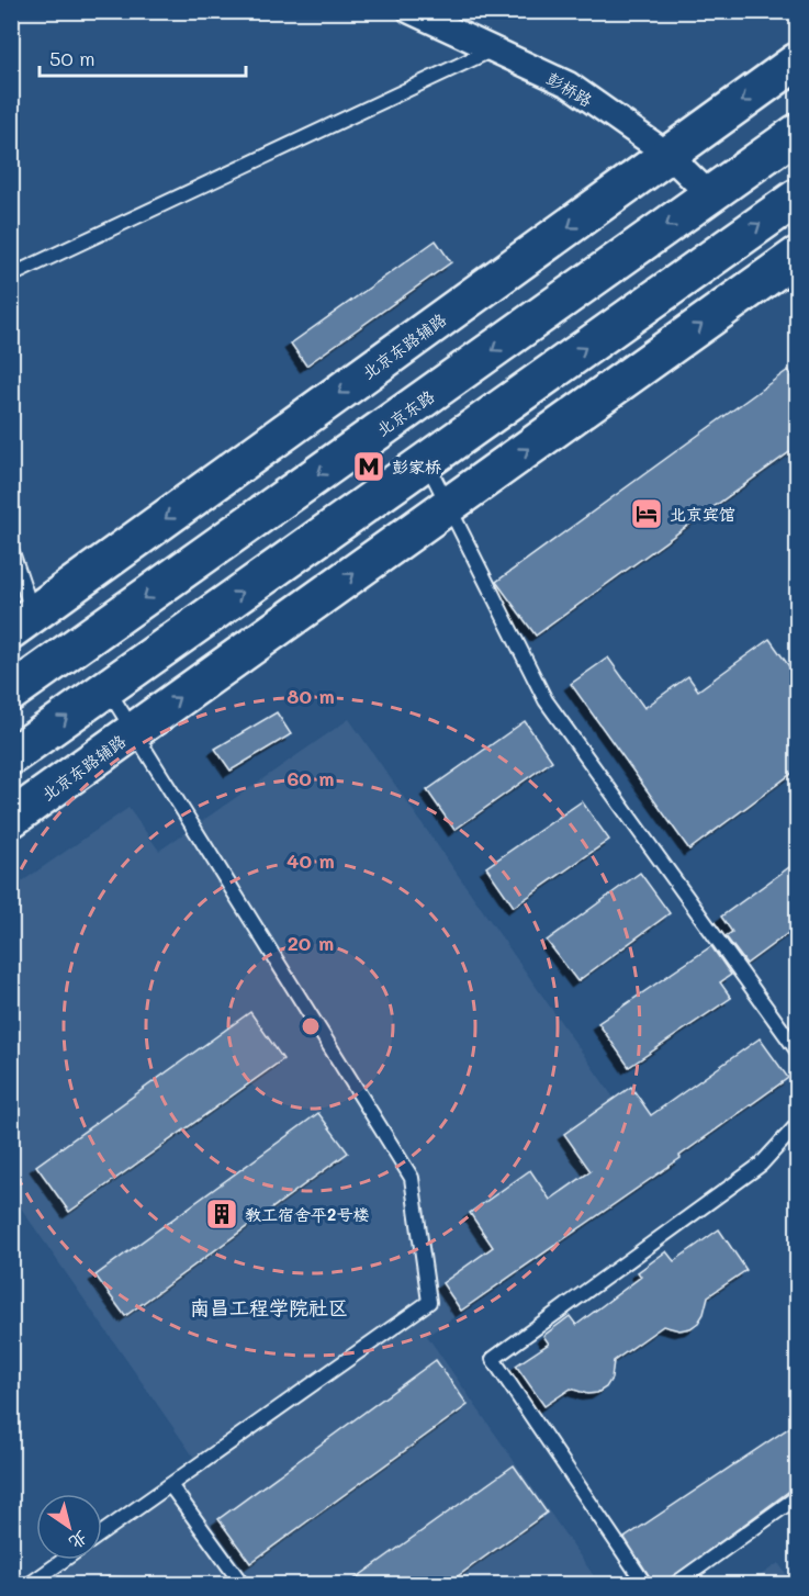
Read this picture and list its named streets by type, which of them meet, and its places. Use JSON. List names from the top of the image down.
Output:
{
  "streets": {
    "main road": ["北京东路辅路", "北京东路"],
    "street": ["彭桥路"]
  },
  "crossings": [
    ["彭桥路", "北京东路辅路"],
    ["彭桥路", "北京东路"]
  ],
  "districts": ["南昌工程学院社区"],
  "places": {
    "metro station": ["彭家桥"],
    "hotel": ["北京宾馆"],
    "building": ["教工宿舍平2号楼"]
  },
  "scale_bar": "50 m",
  "north": "bottom right",
  "rings": [
    "80 m",
    "60 m",
    "40 m",
    "20 m"
  ]
}
